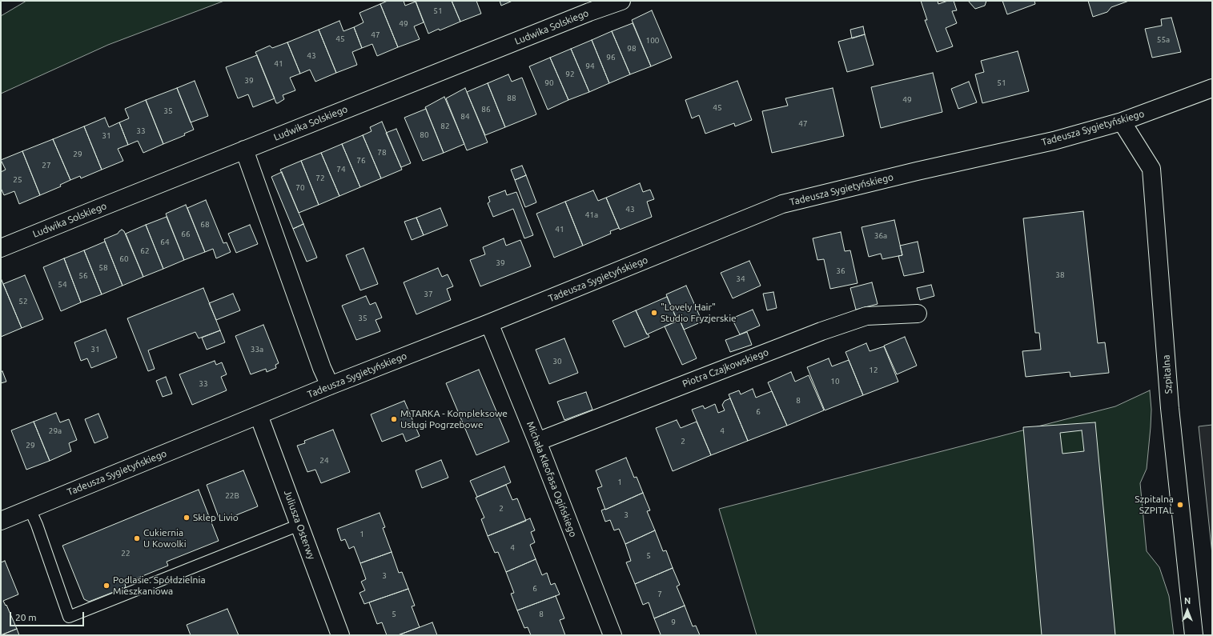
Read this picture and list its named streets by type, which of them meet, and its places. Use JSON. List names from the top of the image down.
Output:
{
  "streets": {
    "street": [
      "Ludwika Solskiego",
      "Tadeusza Sygietyńskiego",
      "Piotra Czajkowskiego",
      "Szpitalna",
      "Michała Kleofasa Ogińskiego",
      "Juliusza Osterwy"
    ]
  },
  "crossings": [
    ["Tadeusza Sygietyńskiego", "Szpitalna"],
    ["Tadeusza Sygietyńskiego", "Michała Kleofasa Ogińskiego"],
    ["Tadeusza Sygietyńskiego", "Juliusza Osterwy"],
    ["Piotra Czajkowskiego", "Michała Kleofasa Ogińskiego"]
  ],
  "places": [
    "\"Lovely Hair\" Studio Fryzjerskie",
    "M.TARKA - Kompleksowe Usługi Pogrzebowe",
    "Szpitalna SZPITAL",
    "Sklep Livio",
    "Cukiernia U Kowolki",
    "Podlasie. Spółdzielnia Mieszkaniowa"
  ],
  "house_numbers": [
    "51",
    "49",
    "47",
    "45",
    "55a",
    "100",
    "98",
    "43",
    "96",
    "41",
    "94",
    "92",
    "39",
    "90",
    "51",
    "88",
    "49",
    "45",
    "86",
    "35",
    "84",
    "47",
    "82",
    "33",
    "80",
    "31",
    "78",
    "29",
    "76",
    "27",
    "74",
    "72",
    "25",
    "70",
    "43",
    "41a",
    "68",
    "41",
    "66",
    "36a",
    "64",
    "62",
    "60",
    "39",
    "58",
    "36",
    "38",
    "56",
    "34",
    "54",
    "37",
    "52",
    "35",
    "31",
    "33a",
    "30",
    "12",
    "10",
    "33",
    "8",
    "6",
    "29a",
    "4",
    "2",
    "29",
    "24",
    "1",
    "22B",
    "2",
    "3",
    "1",
    "4",
    "22",
    "5",
    "3",
    "6",
    "7",
    "5",
    "8",
    "9"
  ],
  "scale_bar": "20 m",
  "north": "top"
}
